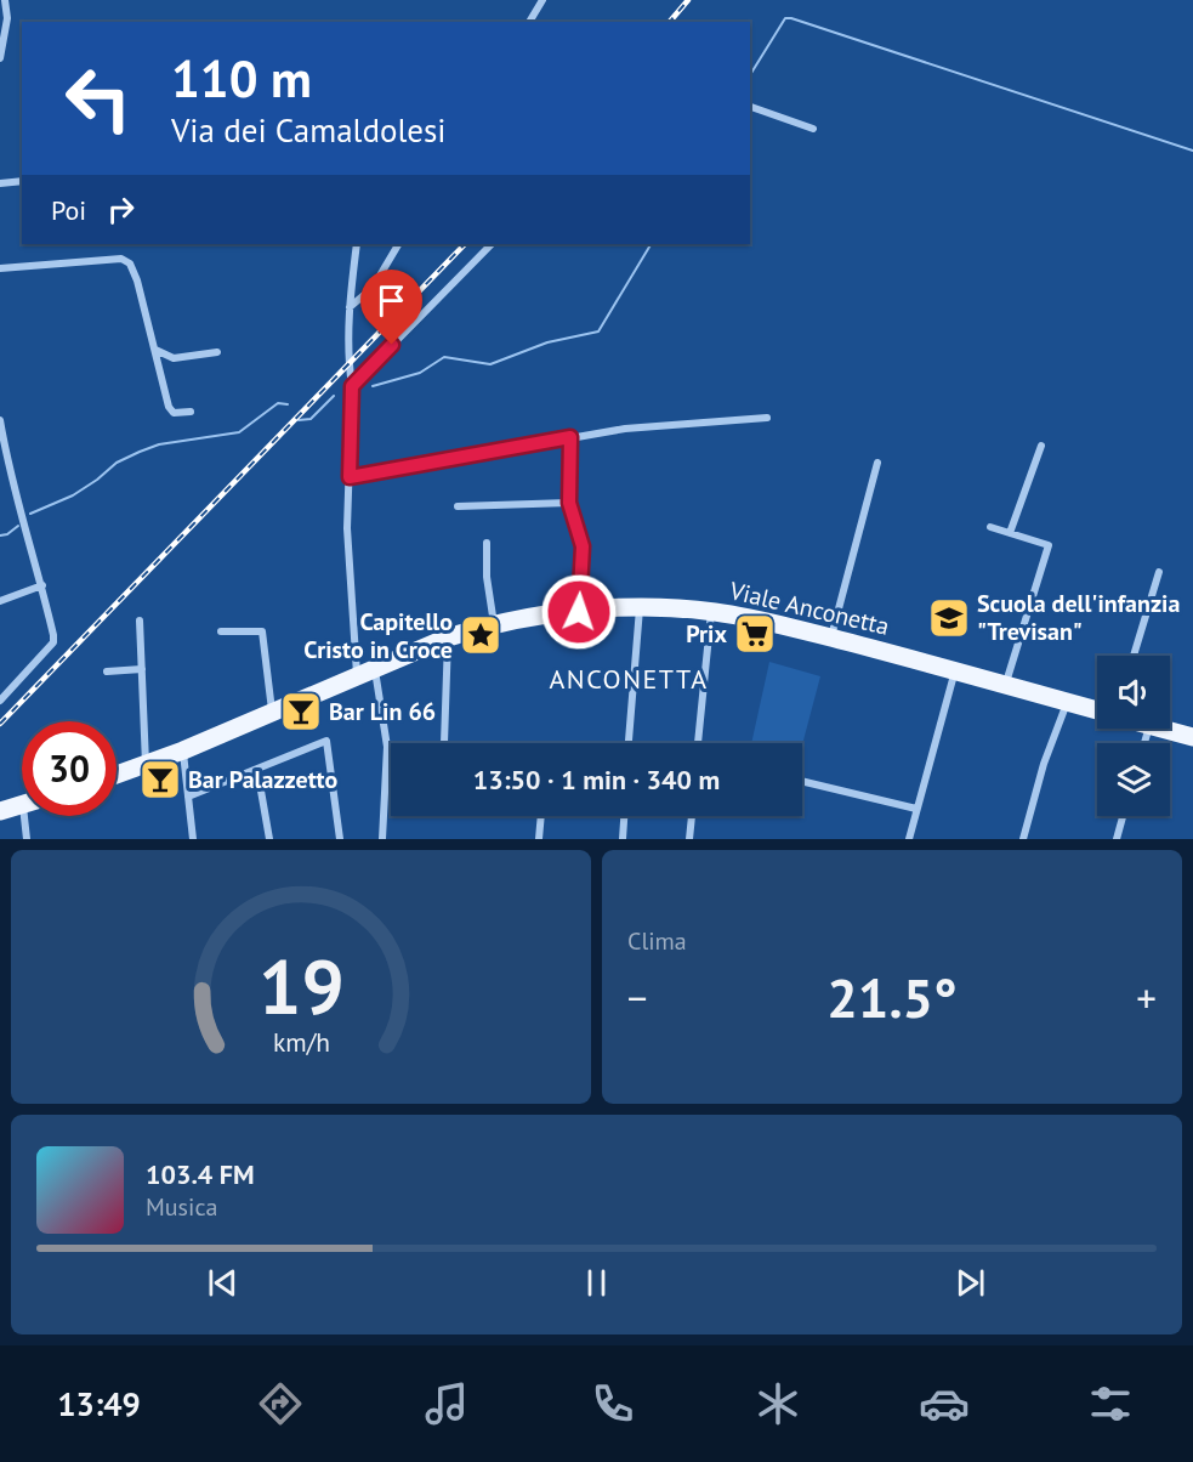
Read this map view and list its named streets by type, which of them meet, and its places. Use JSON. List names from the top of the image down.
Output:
{
  "streets": {
    "main road": ["Viale Anconetta"]
  },
  "districts": ["ANCONETTA"],
  "places": {
    "school or university": ["Scuola dell'infanzia \"Trevisan\""],
    "supermarket": ["Prix"],
    "place": ["Capitello Cristo in Croce"],
    "bar": ["Bar Lin 66", "Bar Palazzetto"]
  },
  "page": {
    "turn": ["110 m", "Via dei Camaldolesi"],
    "then": "Poi",
    "limit": "30",
    "trip": "13:50 · 1 min · 340 m",
    "tile": "Clima",
    "heat": ["−", "21.5°", "+"],
    "song": ["103.4 FM", "Musica"],
    "tabs": "13:49",
    "gauge": ["19", "km/h"]
  }
}
